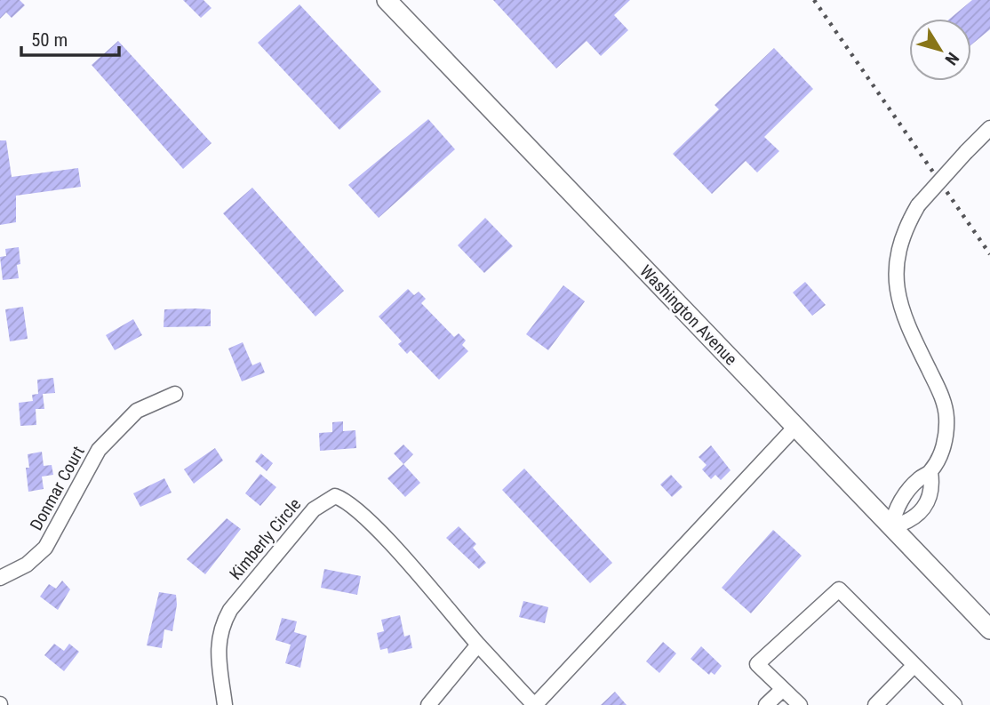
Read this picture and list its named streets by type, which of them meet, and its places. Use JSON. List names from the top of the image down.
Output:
{
  "streets": {
    "main road": ["Washington Avenue"],
    "street": ["Donmar Court", "Kimberly Circle"]
  },
  "crossings": [
    ["Washington Avenue", "Kimberly Circle"]
  ],
  "scale_bar": "50 m",
  "north": "bottom right"
}
